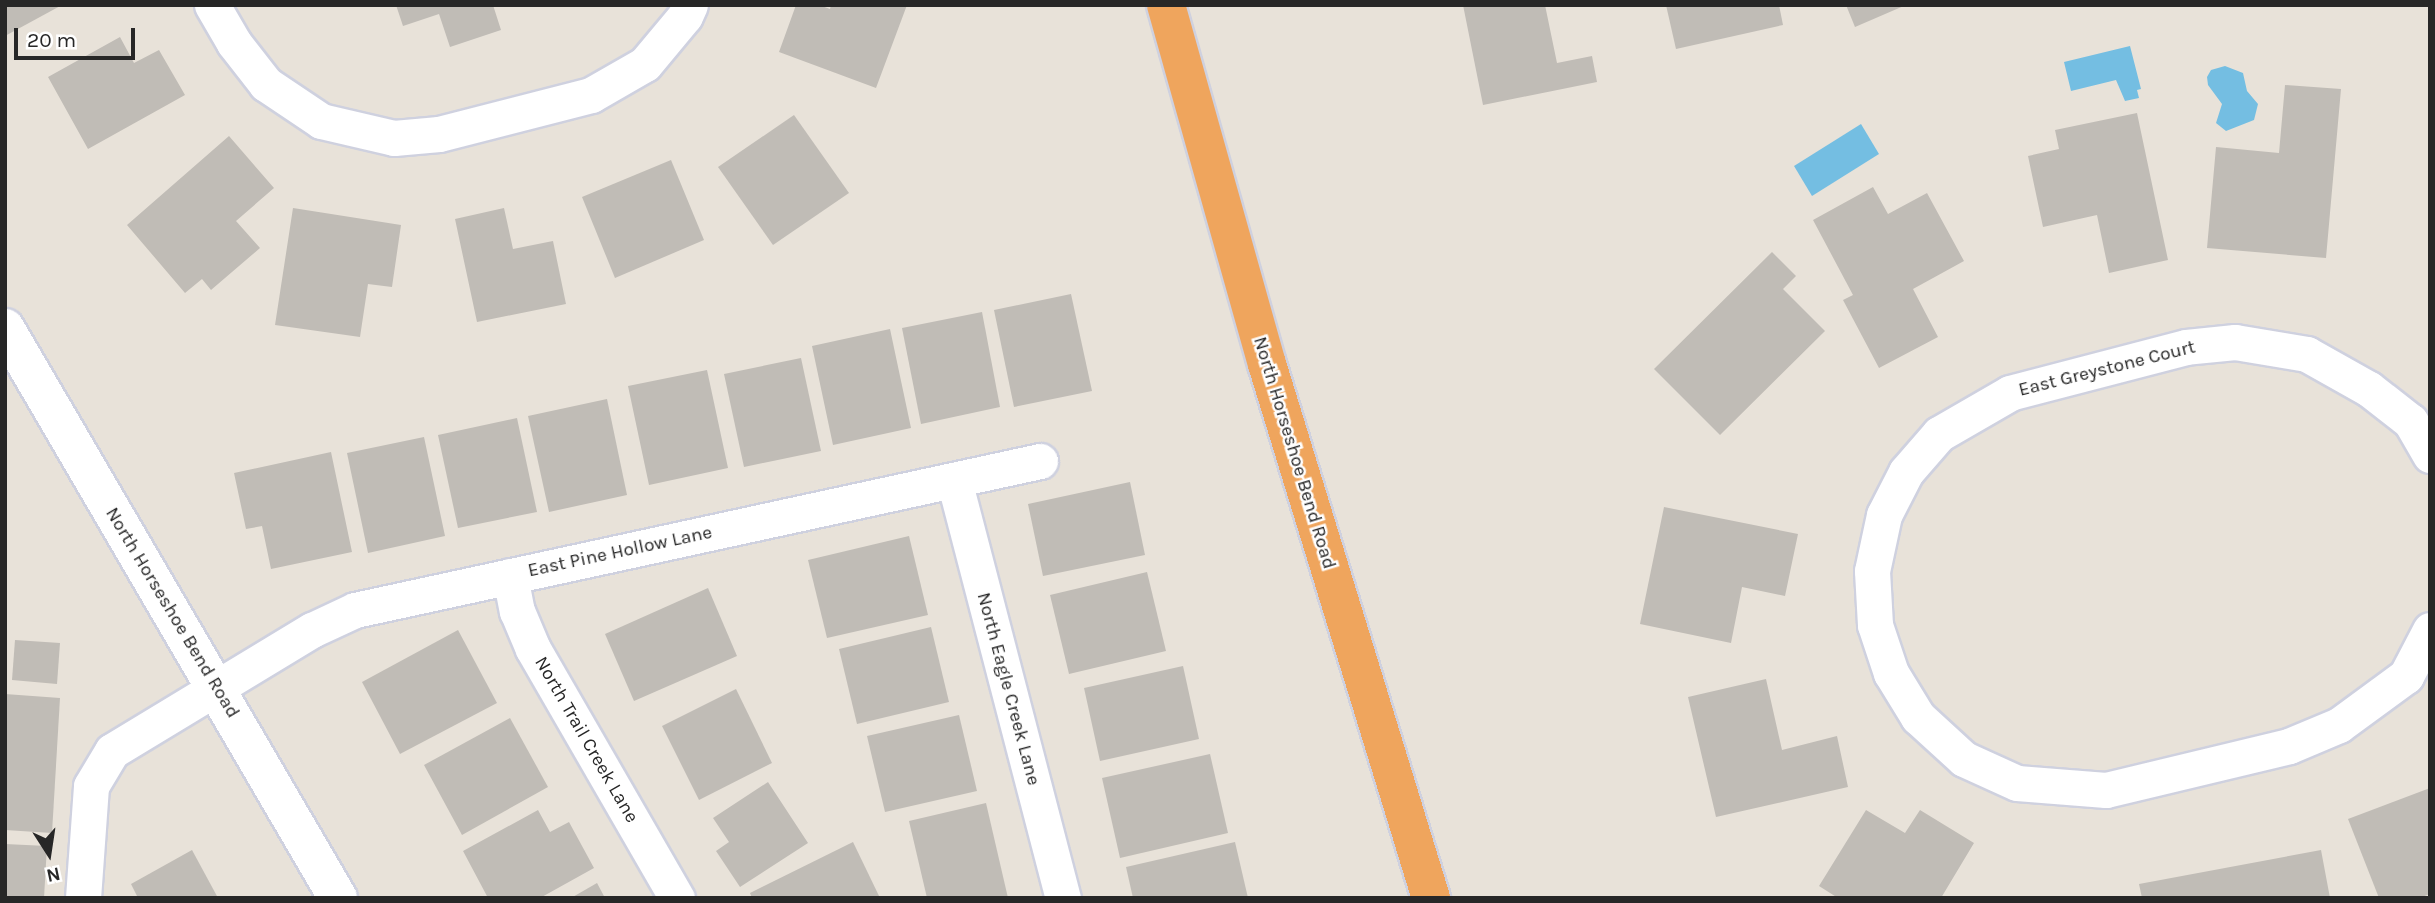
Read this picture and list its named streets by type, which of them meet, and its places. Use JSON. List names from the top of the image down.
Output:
{
  "streets": {
    "highway": ["North Horseshoe Bend Road"],
    "street": [
      "East Greystone Court",
      "East Pine Hollow Lane",
      "North Eagle Creek Lane",
      "North Trail Creek Lane"
    ]
  },
  "crossings": [
    ["North Horseshoe Bend Road", "East Pine Hollow Lane"],
    ["East Pine Hollow Lane", "North Eagle Creek Lane"],
    ["East Pine Hollow Lane", "North Trail Creek Lane"]
  ],
  "scale_bar": "20 m",
  "north": "bottom"
}
